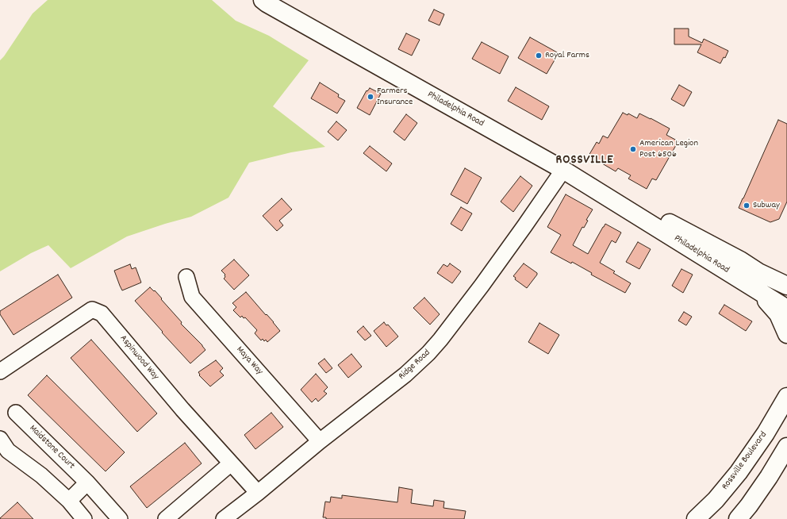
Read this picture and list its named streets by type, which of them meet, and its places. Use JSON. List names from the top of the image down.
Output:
{
  "streets": {
    "main road": ["Philadelphia Road", "Rossville Boulevard"],
    "street": [
      "Aspinwood Way",
      "Maya Way",
      "Ridge Road",
      "Maidstone Court"
    ]
  },
  "crossings": [
    ["Philadelphia Road", "Ridge Road"],
    ["Aspinwood Way", "Ridge Road"],
    ["Maya Way", "Ridge Road"]
  ],
  "districts": ["ROSSVILLE"],
  "places": [
    "Royal Farms",
    "Farmers Insurance",
    "American Legion Post 6506",
    "Subway"
  ]
}
